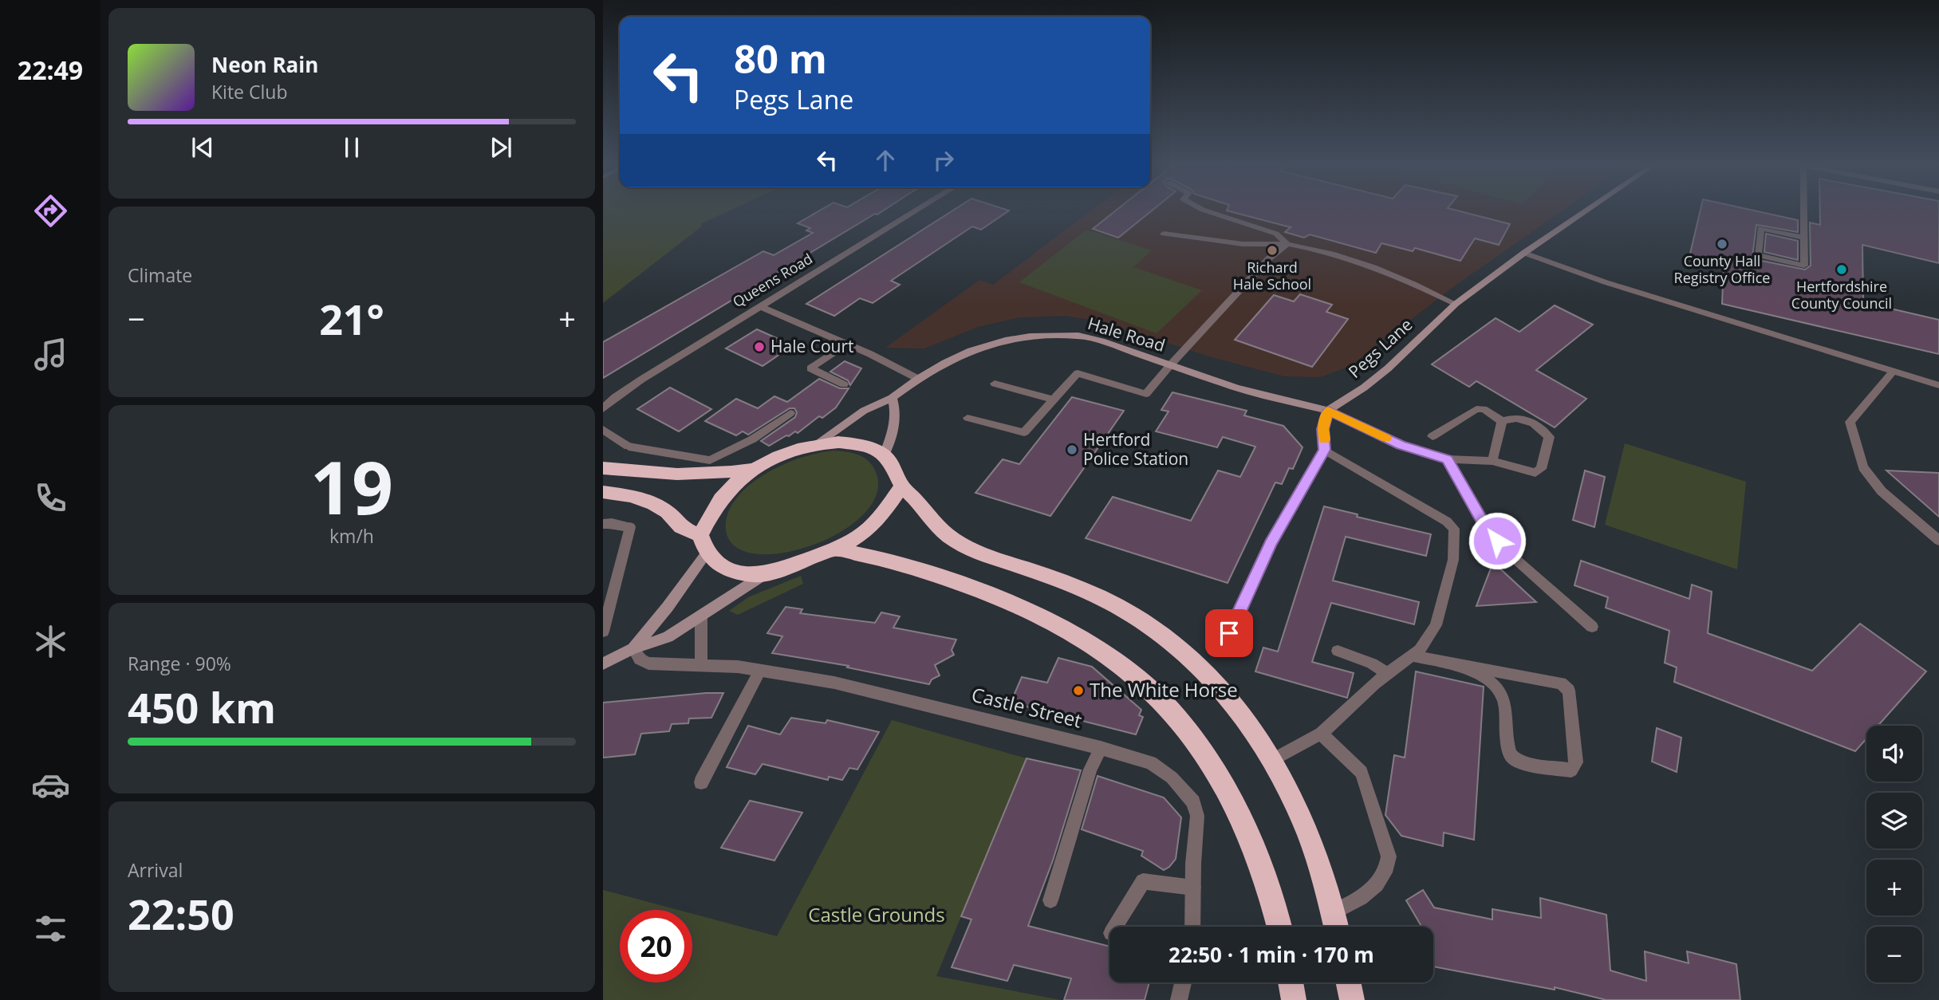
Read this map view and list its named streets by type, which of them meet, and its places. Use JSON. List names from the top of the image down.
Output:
{
  "streets": {
    "main road": ["Hale Road", "Pegs Lane"],
    "street": ["Queens Road", "Castle Street"]
  },
  "crossings": [
    ["Hale Road", "Pegs Lane"]
  ],
  "parks": ["Castle Grounds"],
  "places": [
    "County Hall Registry Office",
    "Richard Hale School",
    "Hertfordshire County Council",
    "Hale Court",
    "Hertford Police Station",
    "The White Horse"
  ],
  "page": {
    "tabs": "22:49",
    "turn": ["80 m", "Pegs Lane"],
    "song": ["Neon Rain", "Kite Club"],
    "tile": [
      "Climate",
      ["19", "km/h"],
      ["Range · 90%", "450 km"],
      ["Arrival", "22:50"]
    ],
    "heat": ["−", "21°", "+"],
    "map_buttons": ["+", "−"],
    "limit": "20",
    "trip": "22:50 · 1 min · 170 m"
  }
}
